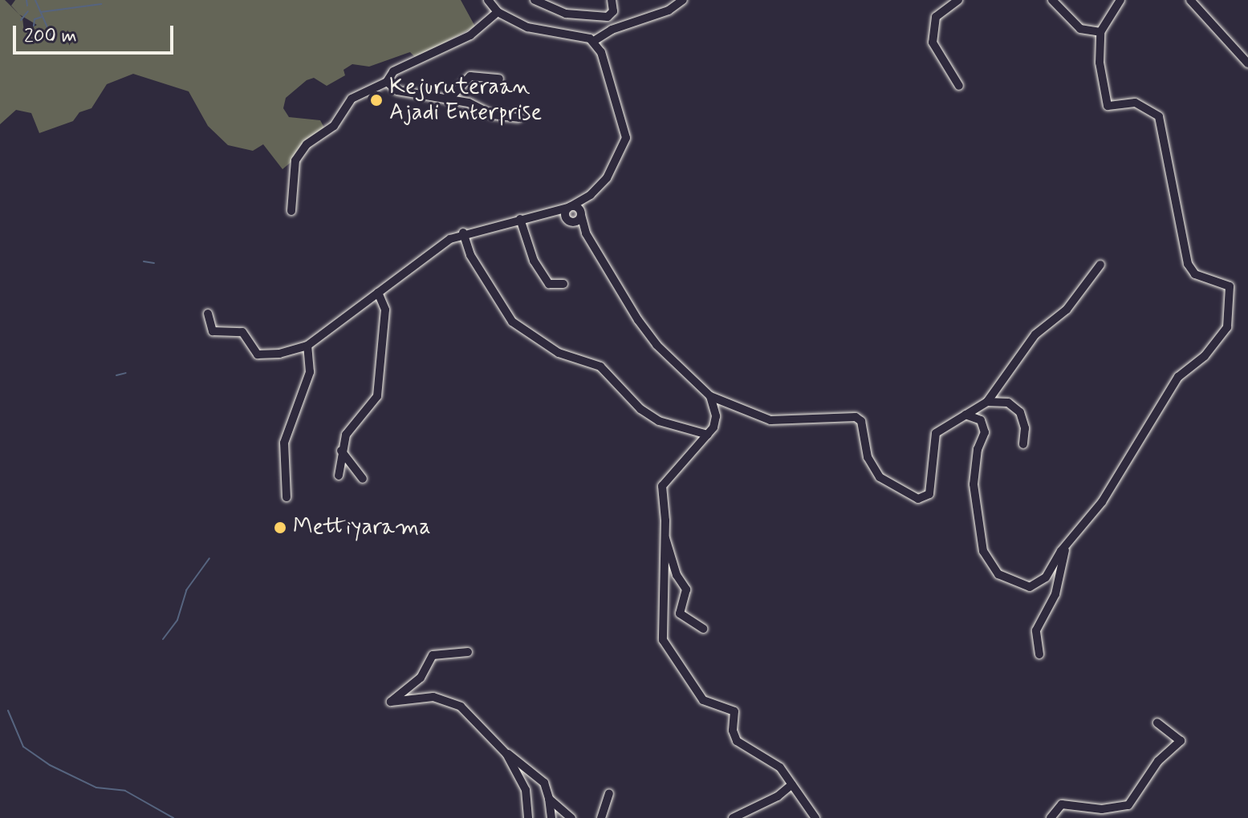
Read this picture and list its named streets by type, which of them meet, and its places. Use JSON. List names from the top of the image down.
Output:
{
  "places": ["Kejuruteraan Ajadi Enterprise", "Mettiyarama"],
  "scale_bar": "200 m"
}
